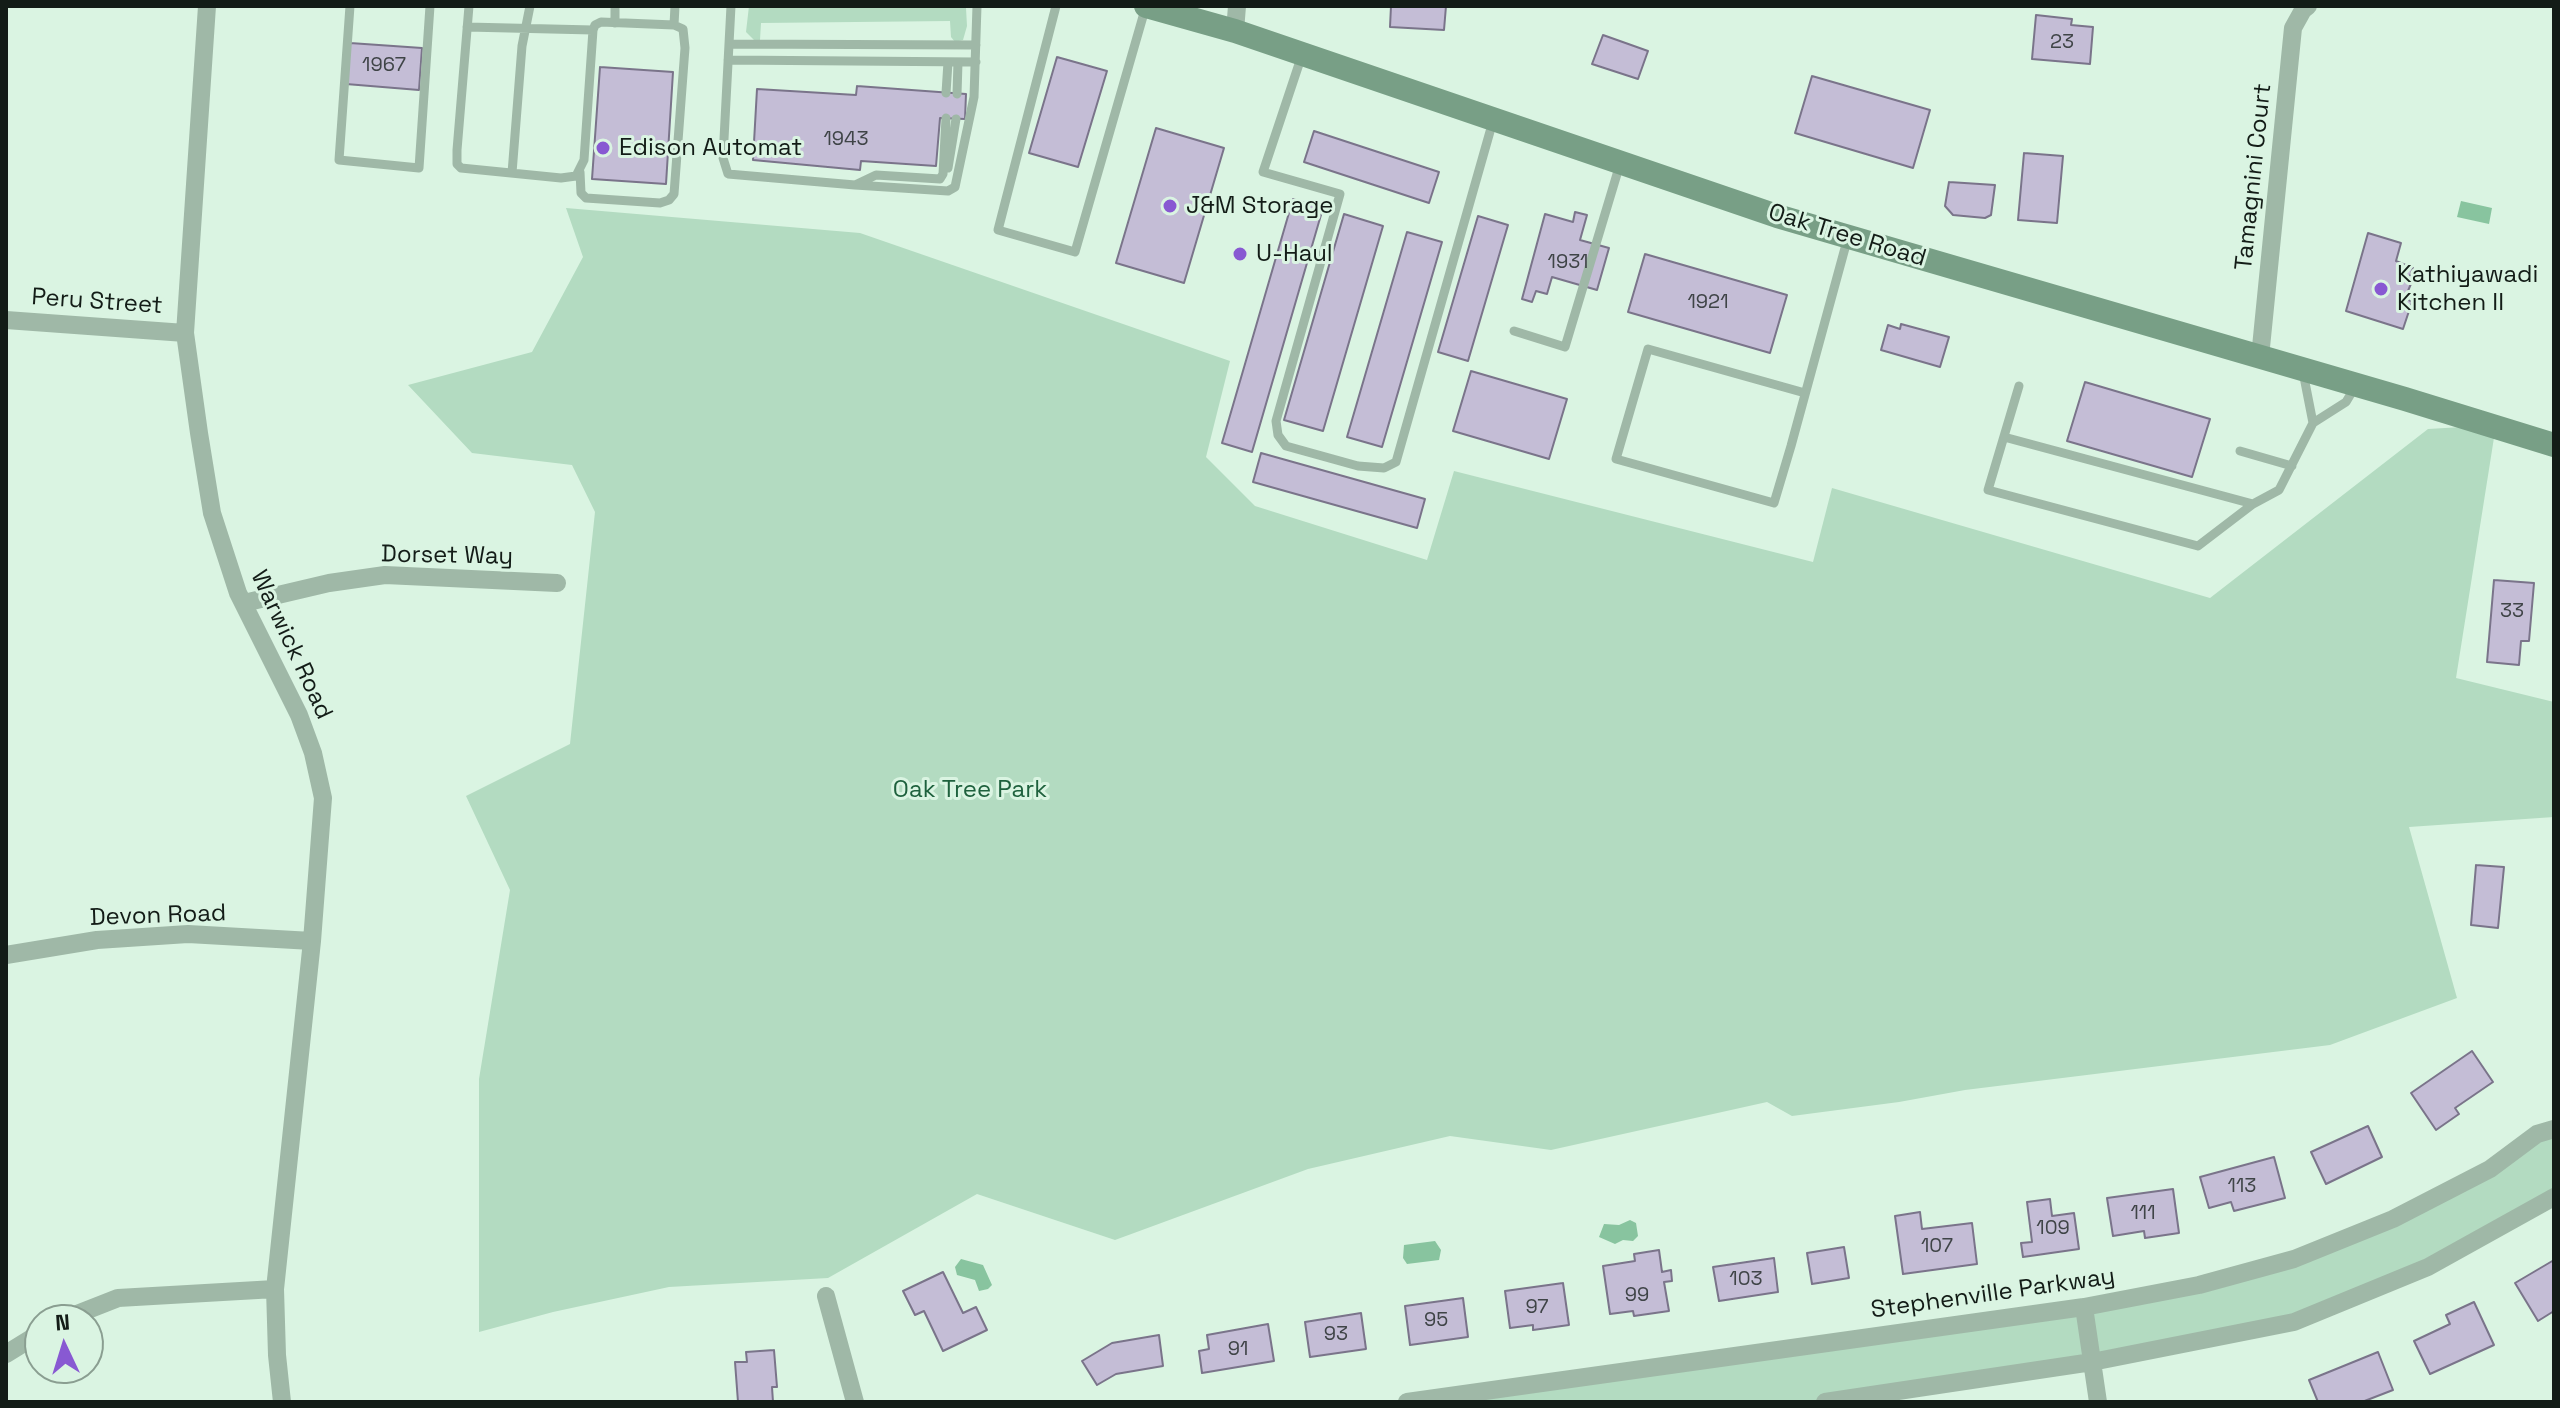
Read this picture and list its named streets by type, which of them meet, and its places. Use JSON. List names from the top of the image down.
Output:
{
  "streets": {
    "main road": ["Oak Tree Road"],
    "street": [
      "Tamagnini Court",
      "Peru Street",
      "Dorset Way",
      "Warwick Road",
      "Devon Road",
      "Stephenville Parkway"
    ]
  },
  "crossings": [
    ["Tamagnini Court", "Oak Tree Road"],
    ["Peru Street", "Warwick Road"],
    ["Dorset Way", "Warwick Road"],
    ["Warwick Road", "Devon Road"]
  ],
  "parks": ["Oak Tree Park"],
  "places": [
    "Edison Automat",
    "J&M Storage",
    "U-Haul",
    "Kathiyawadi Kitchen II"
  ],
  "house_numbers": [
    "23",
    "1967",
    "1943",
    "1931",
    "1921",
    "33",
    "113",
    "111",
    "109",
    "107",
    "103",
    "99",
    "97",
    "95",
    "93",
    "91"
  ],
  "north": "top"
}
